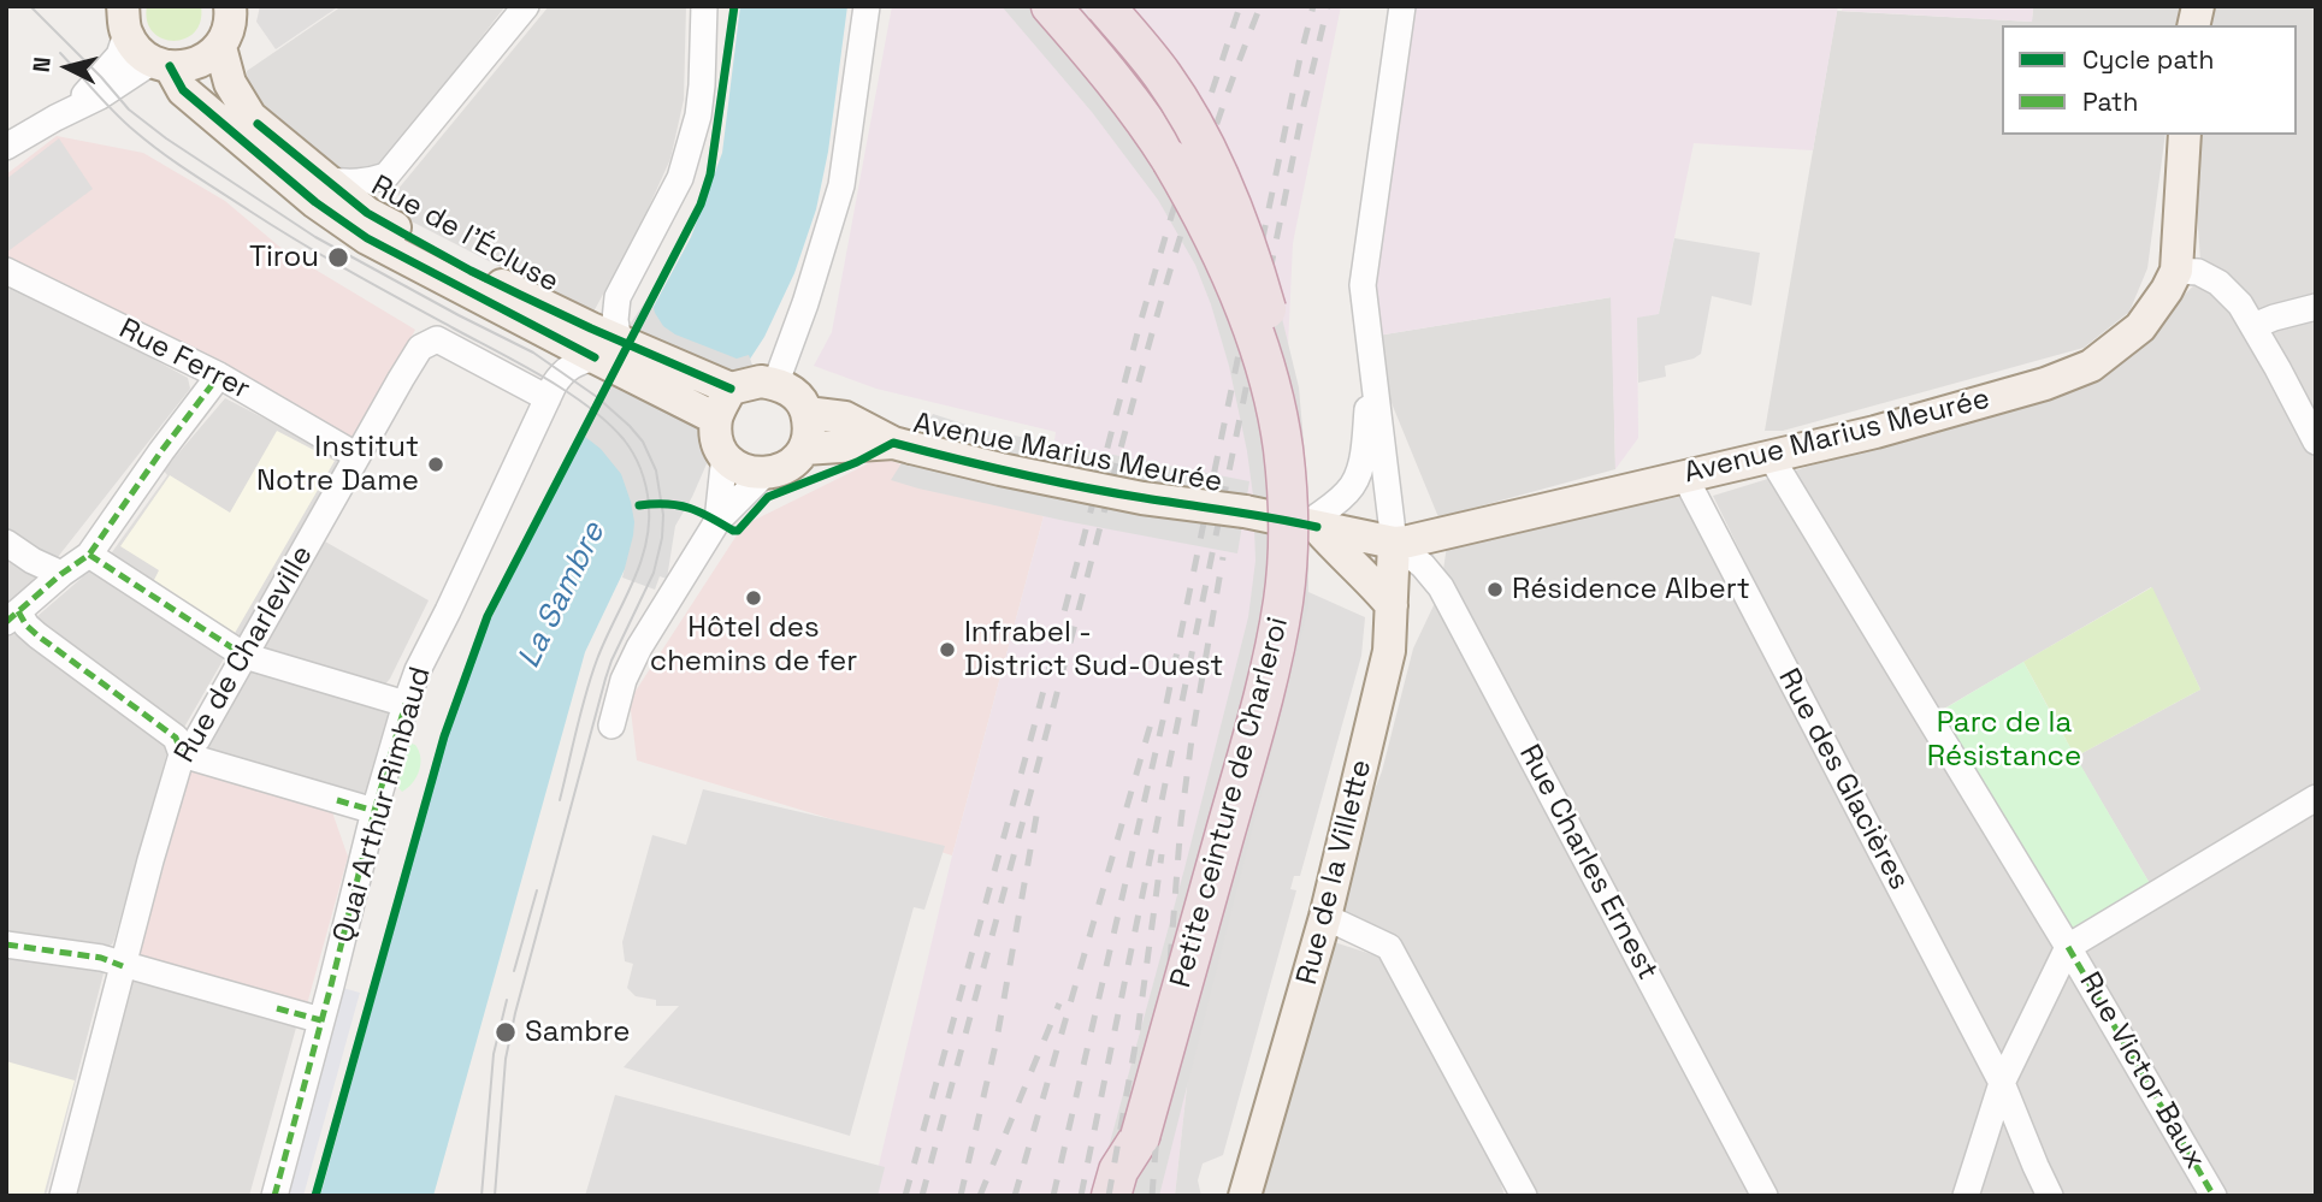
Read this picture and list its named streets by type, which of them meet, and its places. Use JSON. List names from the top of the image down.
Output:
{
  "streets": {
    "highway": ["Petite ceinture de Charleroi"],
    "main road": ["Rue de l'Écluse", "Avenue Marius Meurée", "Rue de la Villette"],
    "street": [
      "Rue Ferrer",
      "Rue de Charleville",
      "Rue des Glacières",
      "Quai Arthur Rimbaud",
      "Rue Charles Ernest",
      "Rue Victor Baux"
    ]
  },
  "crossings": [
    ["Rue de l'Écluse", "Quai Arthur Rimbaud"],
    ["Rue Ferrer", "Rue de Charleville"],
    ["Avenue Marius Meurée", "Rue des Glacières"],
    ["Avenue Marius Meurée", "Rue Charles Ernest"],
    ["Avenue Marius Meurée", "Rue de la Villette"],
    ["Avenue Marius Meurée", "Rue Victor Baux"],
    ["Rue de Charleville", "Quai Arthur Rimbaud"],
    ["Rue Charles Ernest", "Rue de la Villette"]
  ],
  "water": ["La Sambre"],
  "parks": ["Parc de la Résistance"],
  "places": [
    "Tirou",
    "Institut Notre Dame",
    "Résidence Albert",
    "Hôtel des chemins de fer",
    "Infrabel - District Sud-Ouest",
    "Sambre"
  ],
  "legend": ["Cycle path", "Path"],
  "north": "left"
}
